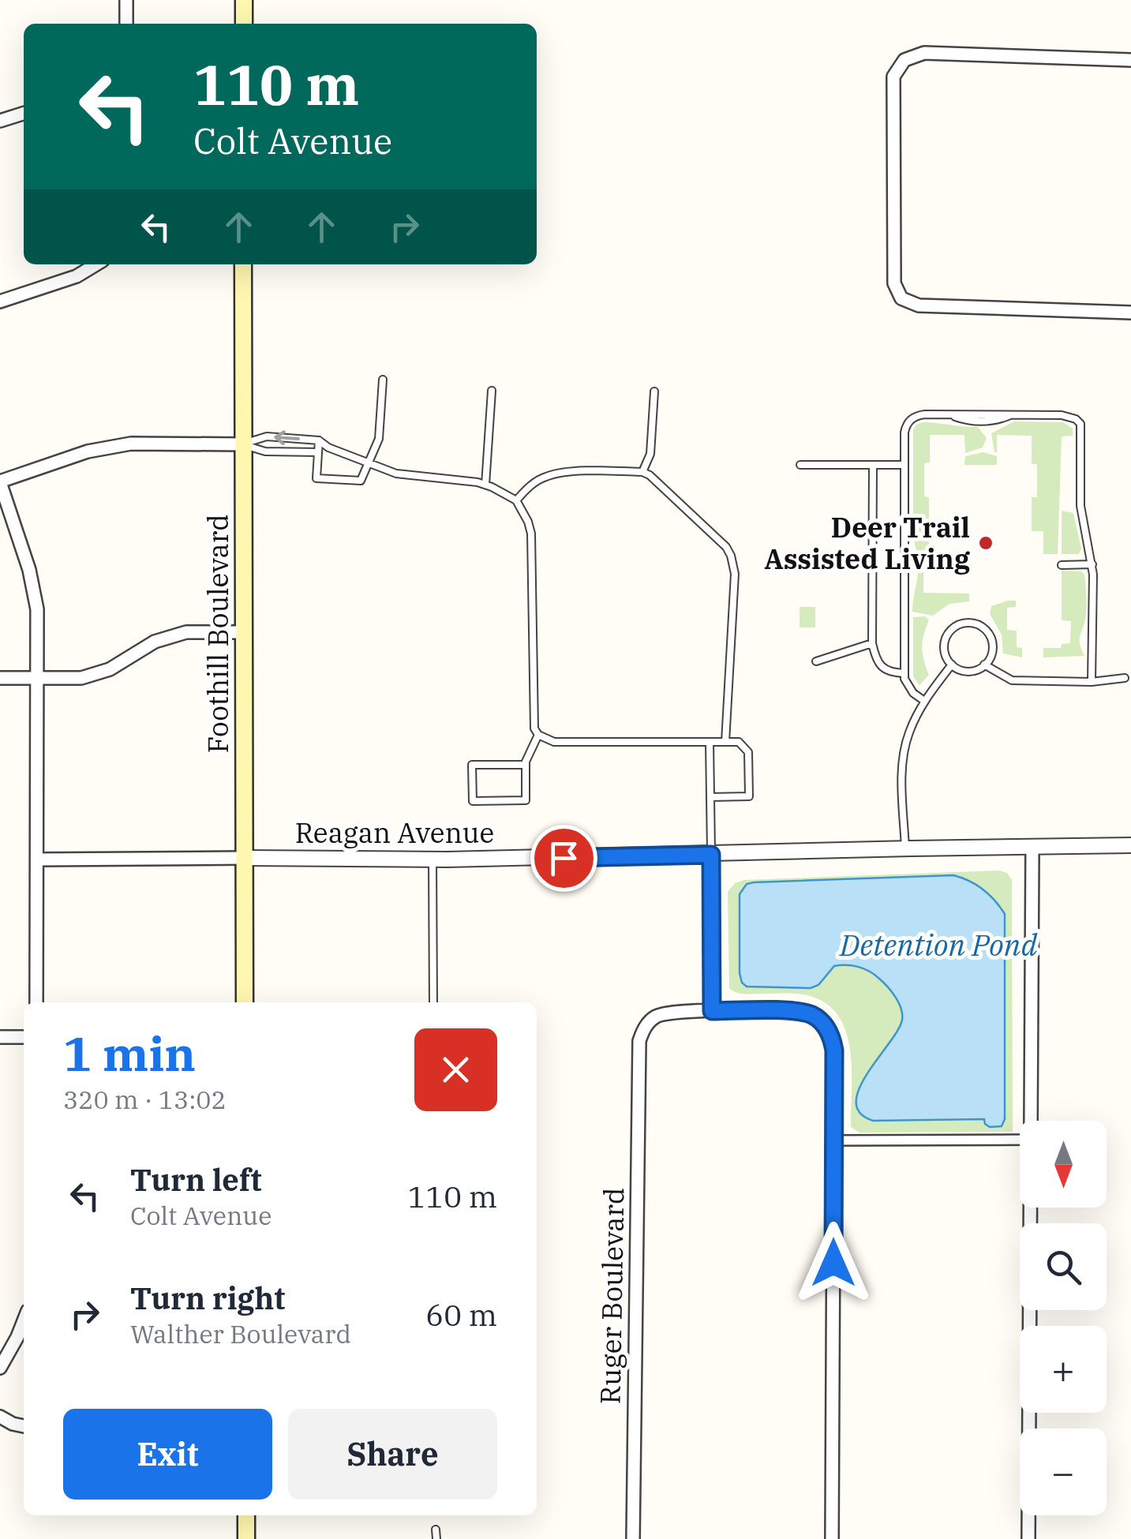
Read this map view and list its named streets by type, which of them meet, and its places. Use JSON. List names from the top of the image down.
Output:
{
  "streets": {
    "main road": ["Foothill Boulevard"],
    "street": ["Reagan Avenue", "Ruger Boulevard"]
  },
  "crossings": [
    ["Foothill Boulevard", "Reagan Avenue"]
  ],
  "water": ["Detention Pond"],
  "places": ["Deer Trail Assisted Living"],
  "north": "bottom",
  "page": {
    "turn": ["110 m", "Colt Avenue"],
    "heading": ["1 min", "320 m · 13:02"],
    "map_buttons": ["+", "−"],
    "list": [
      {
        "name": "Turn left",
        "note": "Colt Avenue",
        "value": "110 m"
      },
      {
        "name": "Turn right",
        "note": "Walther Boulevard",
        "value": "60 m"
      }
    ],
    "buttons": ["Exit", "Share"]
  }
}
